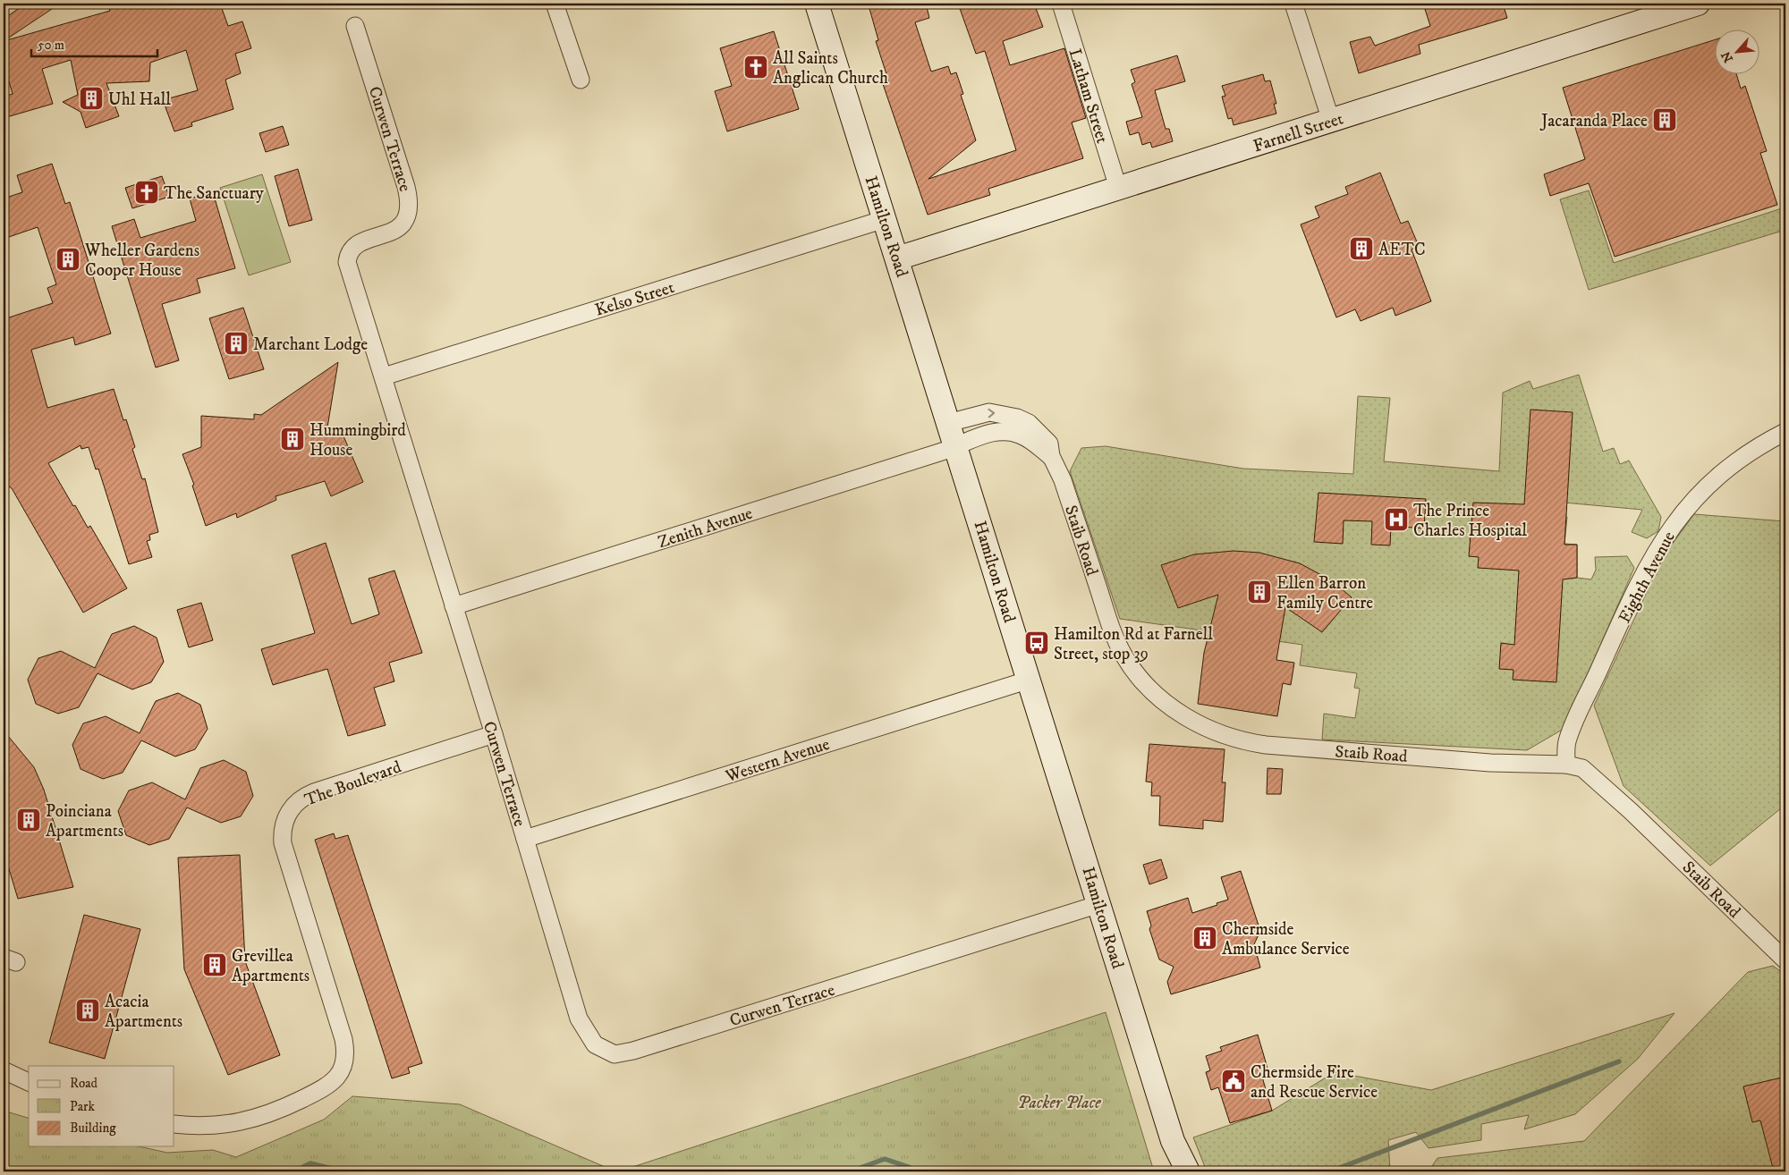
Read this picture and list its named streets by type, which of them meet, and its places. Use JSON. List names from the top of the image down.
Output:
{
  "streets": {
    "main road": ["Farnell Street", "Hamilton Road"],
    "street": [
      "Latham Street",
      "Curwen Terrace",
      "Kelso Street",
      "Zenith Avenue",
      "Staib Road",
      "Eighth Avenue",
      "Western Avenue",
      "The Boulevard"
    ]
  },
  "crossings": [
    ["Latham Street", "Farnell Street"],
    ["Farnell Street", "Hamilton Road"],
    ["Curwen Terrace", "Hamilton Road"],
    ["Curwen Terrace", "Kelso Street"],
    ["Curwen Terrace", "Zenith Avenue"],
    ["Curwen Terrace", "Western Avenue"],
    ["Curwen Terrace", "The Boulevard"],
    ["Hamilton Road", "Kelso Street"],
    ["Hamilton Road", "Zenith Avenue"],
    ["Hamilton Road", "Staib Road"],
    ["Hamilton Road", "Western Avenue"],
    ["Zenith Avenue", "Staib Road"],
    ["Staib Road", "Eighth Avenue"]
  ],
  "parks": ["Packer Place"],
  "places": {
    "church": ["All Saints Anglican Church", "The Sanctuary"],
    "building": [
      "Uhl Hall",
      "Jacaranda Place",
      "AETC",
      "Wheller Gardens Cooper House",
      "Marchant Lodge",
      "Hummingbird House",
      "Ellen Barron Family Centre",
      "Poinciana Apartments",
      "Chermside Ambulance Service",
      "Grevillea Apartments",
      "Acacia Apartments"
    ],
    "hospital": ["The Prince Charles Hospital"],
    "bus stop": ["Hamilton Rd at Farnell Street, stop 39"],
    "public building": ["Chermside Fire and Rescue Service"]
  },
  "legend": ["Road", "Park", "Building"],
  "scale_bar": "50 m",
  "north": "bottom left"
}
